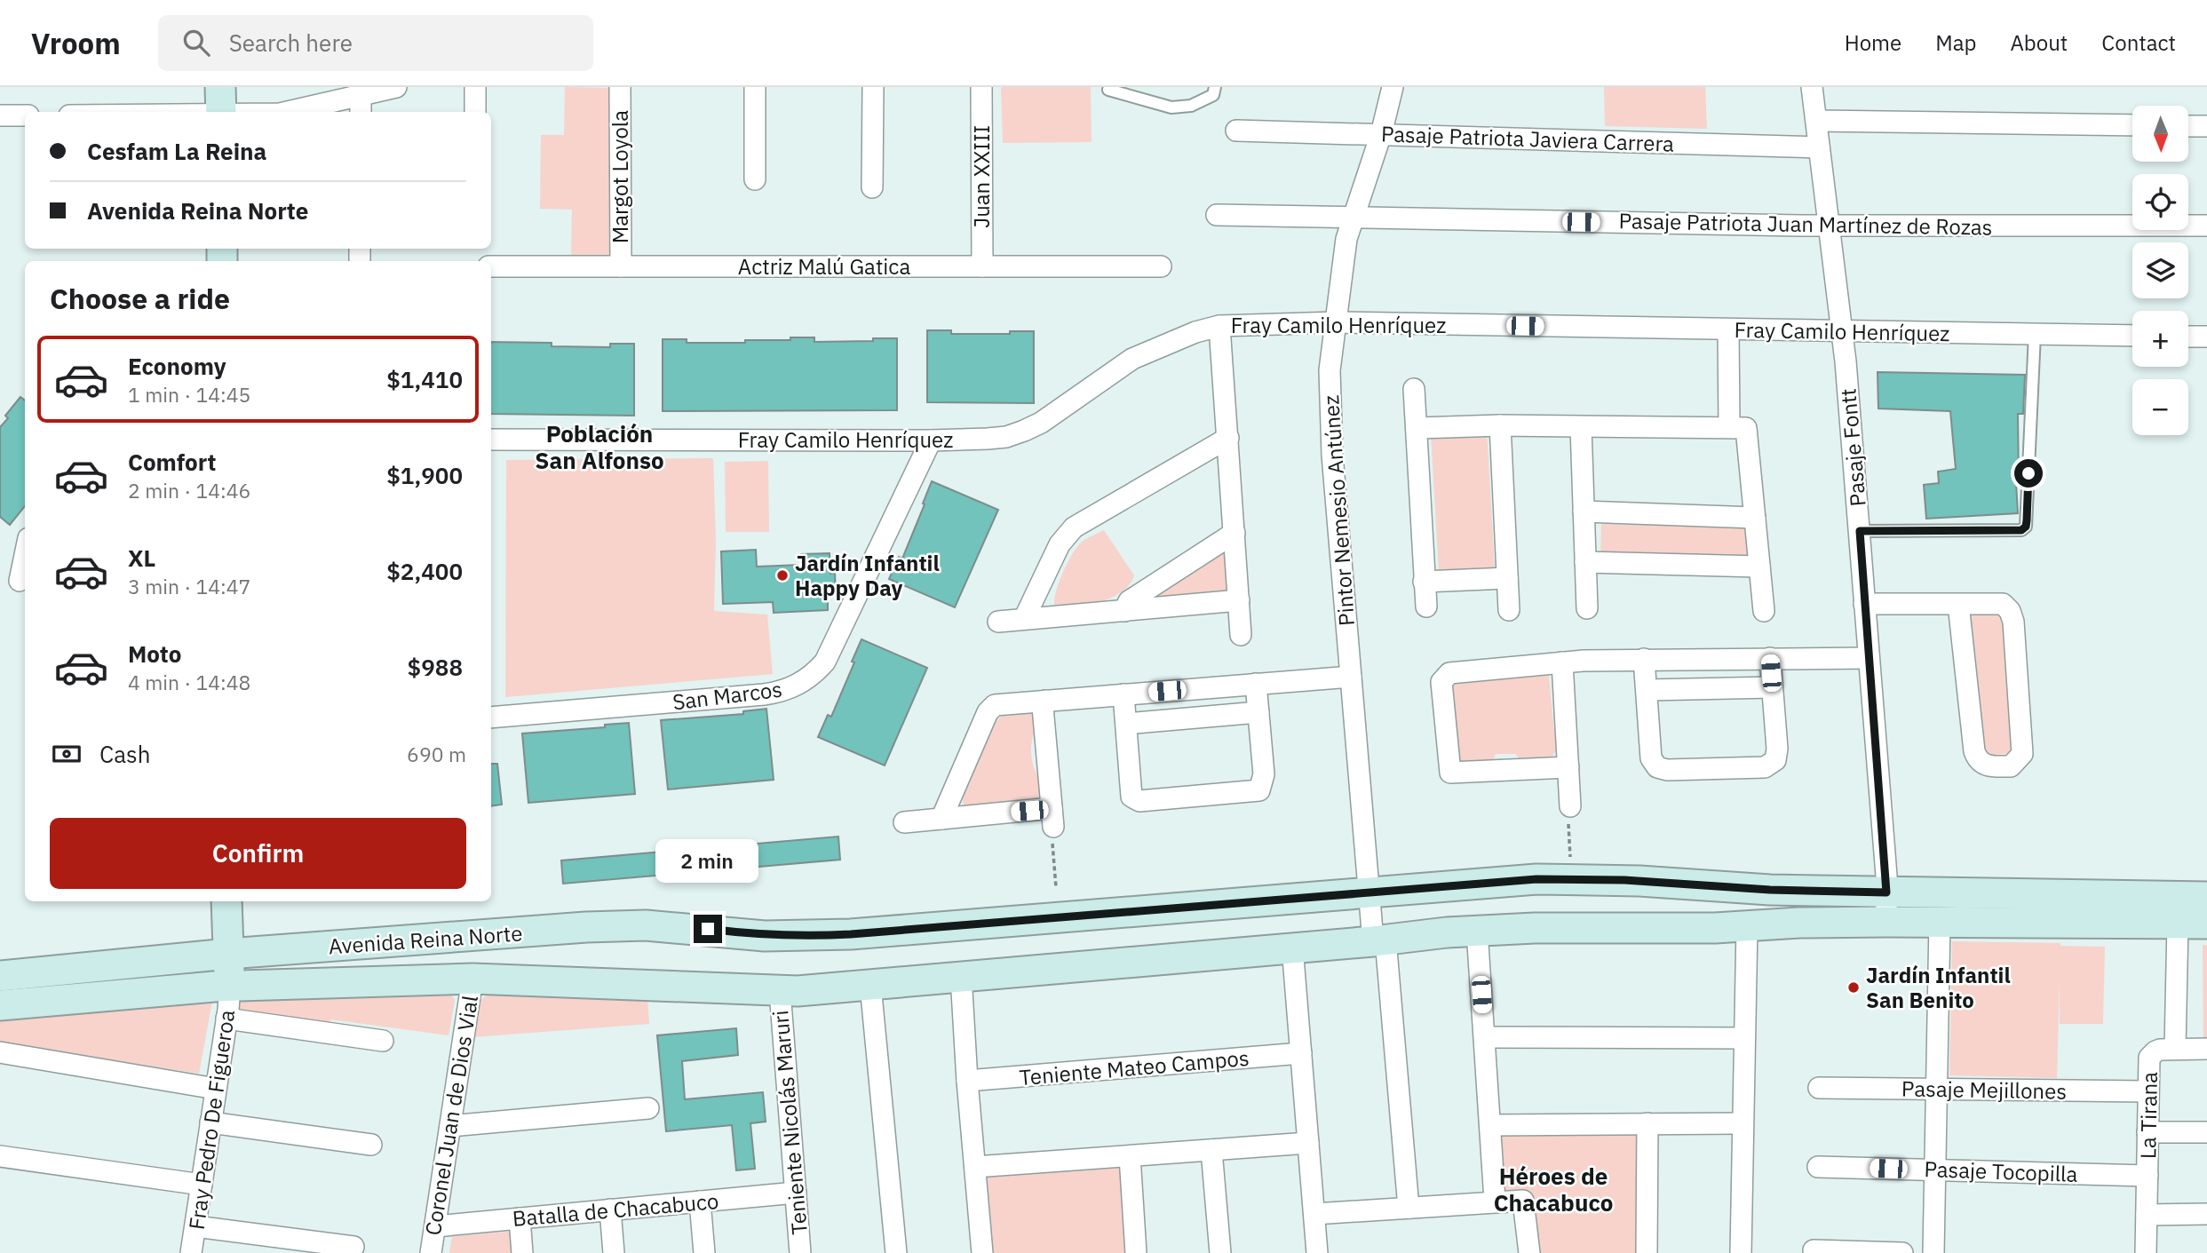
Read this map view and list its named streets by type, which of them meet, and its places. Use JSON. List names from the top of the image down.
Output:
{
  "streets": {
    "street": [
      "Pasaje Patriota Javiera Carrera",
      "Margot Loyola",
      "Juan XXIII",
      "Pasaje Patriota Juan Martínez de Rozas",
      "Actriz Malú Gatica",
      "Fray Camilo Henríquez",
      "Pasaje Fontt",
      "Pintor Nemesio Antúnez",
      "San Marcos",
      "Avenida Reina Norte",
      "Teniente Mateo Campos",
      "Pasaje Mejillones",
      "Coronel Juan de Dios Vial",
      "La Tirana",
      "Fray Pedro De Figueroa",
      "Teniente Nicolás Maruri",
      "Pasaje Tocopilla",
      "Batalla de Chacabuco"
    ]
  },
  "crossings": [
    ["Pasaje Patriota Javiera Carrera", "Pasaje Fontt"],
    ["Pasaje Patriota Javiera Carrera", "Pintor Nemesio Antúnez"],
    ["Margot Loyola", "Actriz Malú Gatica"],
    ["Juan XXIII", "Actriz Malú Gatica"],
    ["Pasaje Patriota Juan Martínez de Rozas", "Pasaje Fontt"],
    ["Pasaje Patriota Juan Martínez de Rozas", "Pintor Nemesio Antúnez"],
    ["Fray Camilo Henríquez", "Pasaje Fontt"],
    ["Fray Camilo Henríquez", "Pintor Nemesio Antúnez"],
    ["Fray Camilo Henríquez", "San Marcos"],
    ["Pasaje Fontt", "Avenida Reina Norte"],
    ["Pintor Nemesio Antúnez", "Avenida Reina Norte"],
    ["Avenida Reina Norte", "Coronel Juan de Dios Vial"],
    ["Avenida Reina Norte", "La Tirana"],
    ["Avenida Reina Norte", "Fray Pedro De Figueroa"],
    ["Avenida Reina Norte", "Teniente Nicolás Maruri"],
    ["Pasaje Mejillones", "La Tirana"],
    ["Coronel Juan de Dios Vial", "Batalla de Chacabuco"],
    ["La Tirana", "Pasaje Tocopilla"],
    ["Teniente Nicolás Maruri", "Batalla de Chacabuco"]
  ],
  "districts": ["Población San Alfonso", "Héroes de Chacabuco"],
  "places": ["Jardín Infantil Happy Day", "Jardín Infantil San Benito"],
  "north": "bottom",
  "page": {
    "header": "Vroom",
    "search": "Search here",
    "nav": [
      "Home",
      "Map",
      "About",
      "Contact"
    ],
    "map_buttons": ["+", "−"],
    "banner": ["Cesfam La Reina", "Avenida Reina Norte"],
    "heading": "Choose a ride",
    "list": [
      {
        "name": "Economy",
        "note": "1 min · 14:45",
        "value": "$1,410"
      },
      {
        "name": "Comfort",
        "note": "2 min · 14:46",
        "value": "$1,900"
      },
      {
        "name": "XL",
        "note": "3 min · 14:47",
        "value": "$2,400"
      },
      {
        "name": "Moto",
        "note": "4 min · 14:48",
        "value": "$988"
      }
    ],
    "pay": ["Cash", "690 m"],
    "buttons": "Confirm",
    "bubble": "2 min"
  }
}
